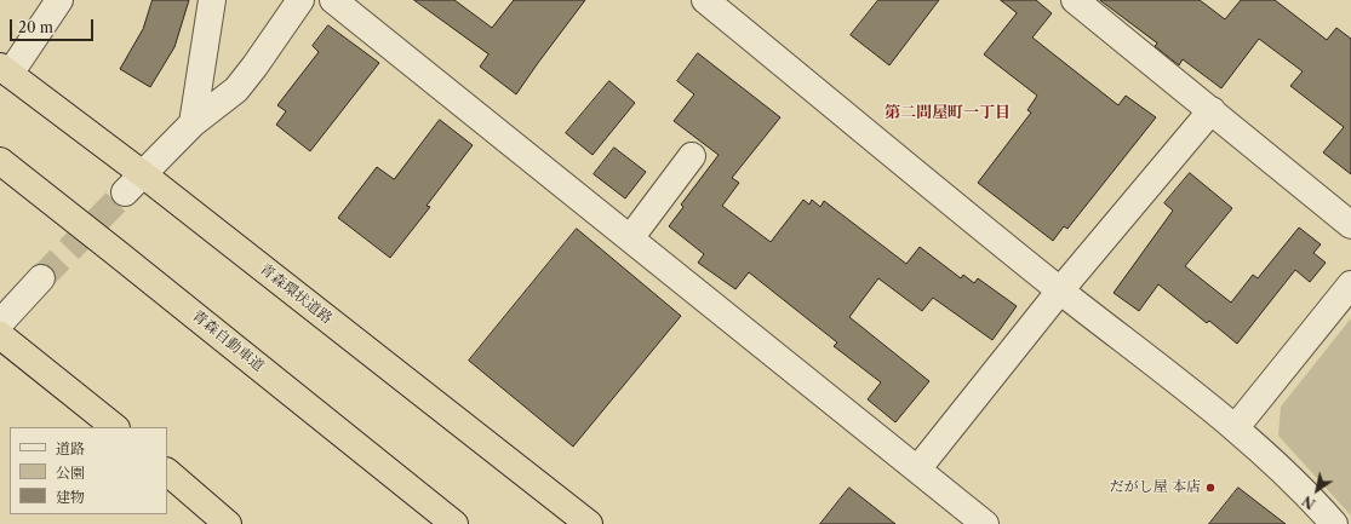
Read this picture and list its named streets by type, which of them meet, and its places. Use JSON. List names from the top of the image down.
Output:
{
  "streets": {
    "highway": ["青森環状道路", "青森自動車道"]
  },
  "districts": ["第二問屋町一丁目"],
  "places": ["だがし屋 本店"],
  "legend": ["道路", "公園", "建物"],
  "scale_bar": "20 m",
  "north": "bottom left"
}
